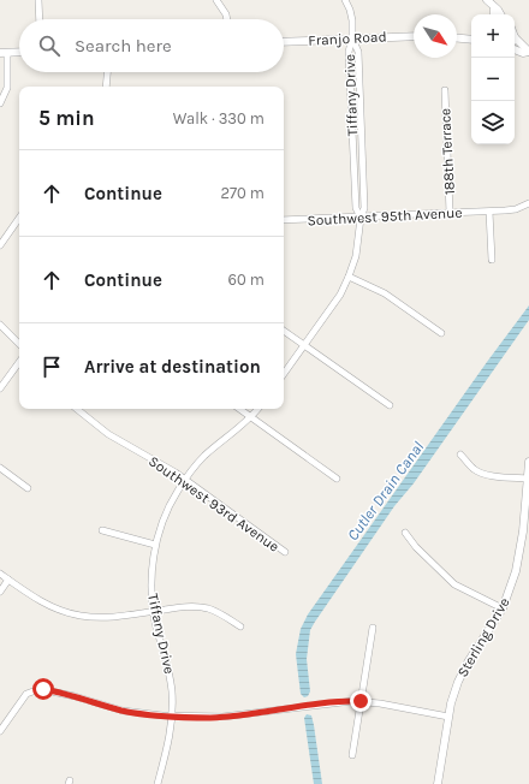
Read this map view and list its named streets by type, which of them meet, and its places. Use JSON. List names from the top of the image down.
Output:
{
  "streets": {
    "street": [
      "Franjo Road",
      "Tiffany Drive",
      "188th Terrace",
      "Southwest 95th Avenue",
      "Southwest 93rd Avenue",
      "Sterling Drive"
    ]
  },
  "crossings": [
    ["Franjo Road", "Tiffany Drive"],
    ["Tiffany Drive", "Southwest 95th Avenue"],
    ["Tiffany Drive", "Southwest 93rd Avenue"],
    ["188th Terrace", "Southwest 95th Avenue"]
  ],
  "water": ["Cutler Drain Canal"],
  "north": "bottom right",
  "page": {
    "map_buttons": ["+", "−"],
    "search": "Search here",
    "heading": ["5 min", "Walk · 330 m"],
    "list": [
      ["Continue", "270 m"],
      ["Continue", "60 m"],
      "Arrive at destination"
    ]
  }
}
